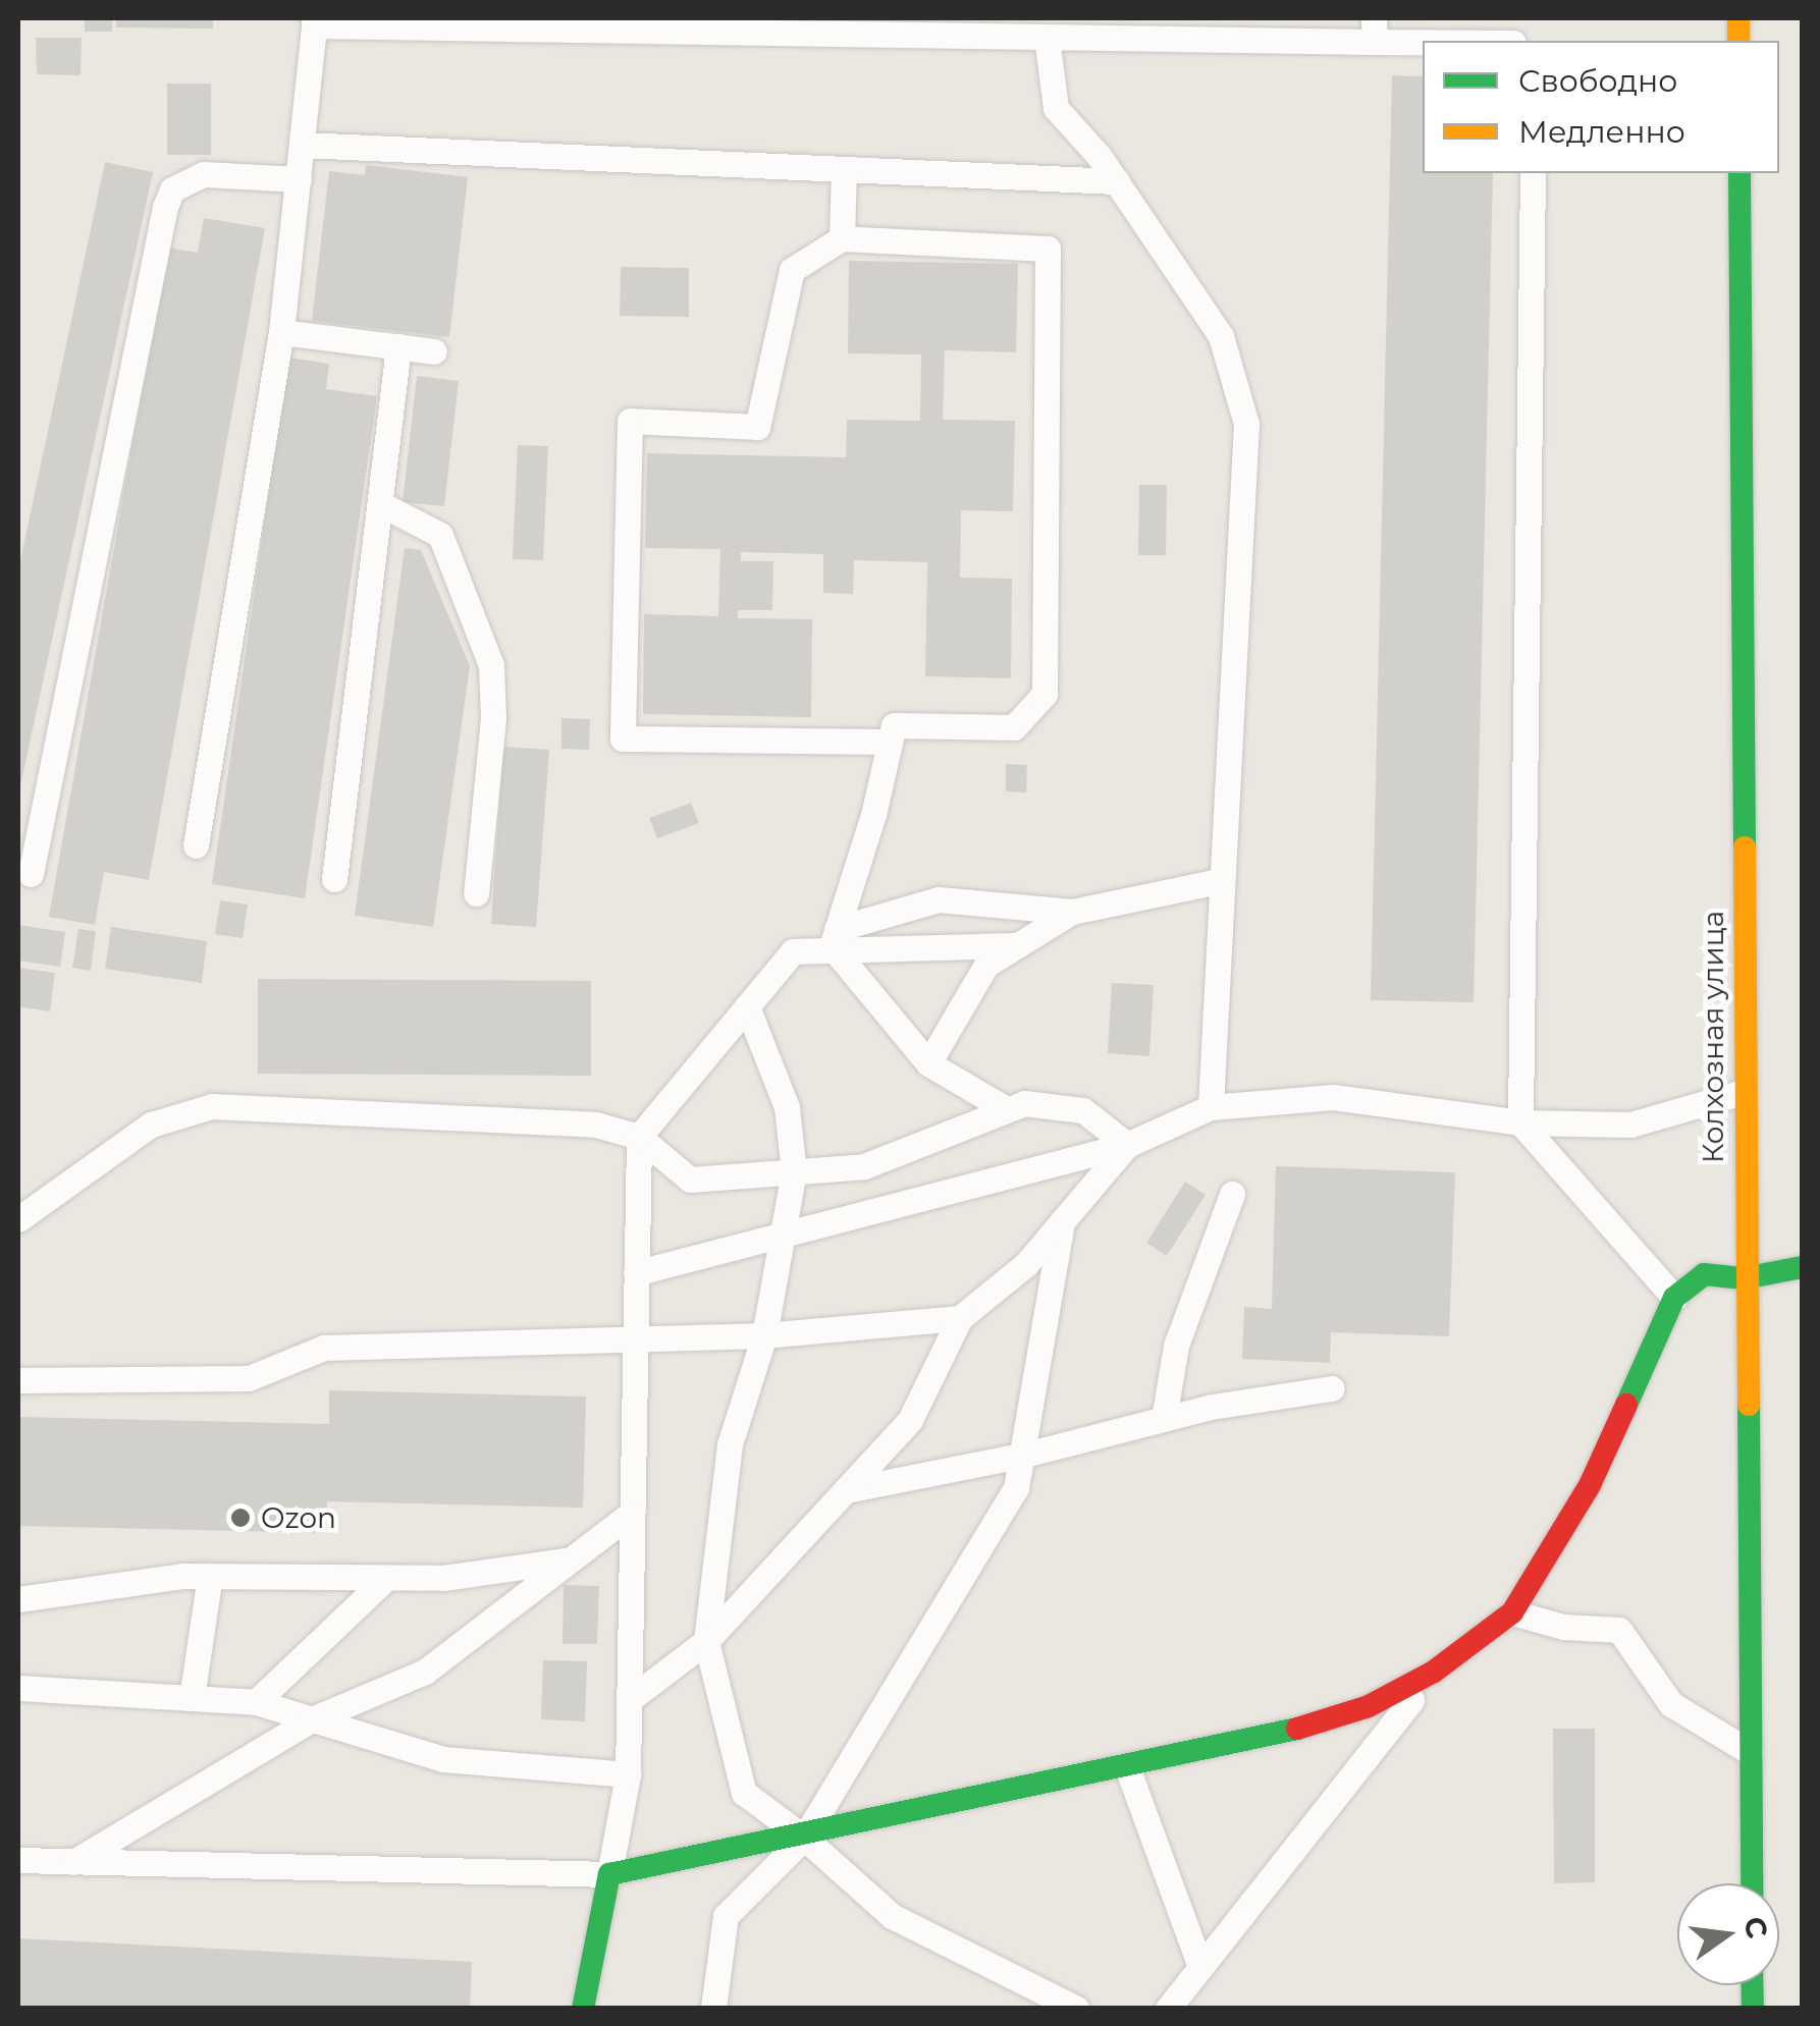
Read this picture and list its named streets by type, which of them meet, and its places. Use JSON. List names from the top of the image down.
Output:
{
  "streets": {
    "main road": ["Колхозная улица"]
  },
  "places": ["Ozon"],
  "legend": ["Свободно", "Медленно"],
  "north": "right"
}
